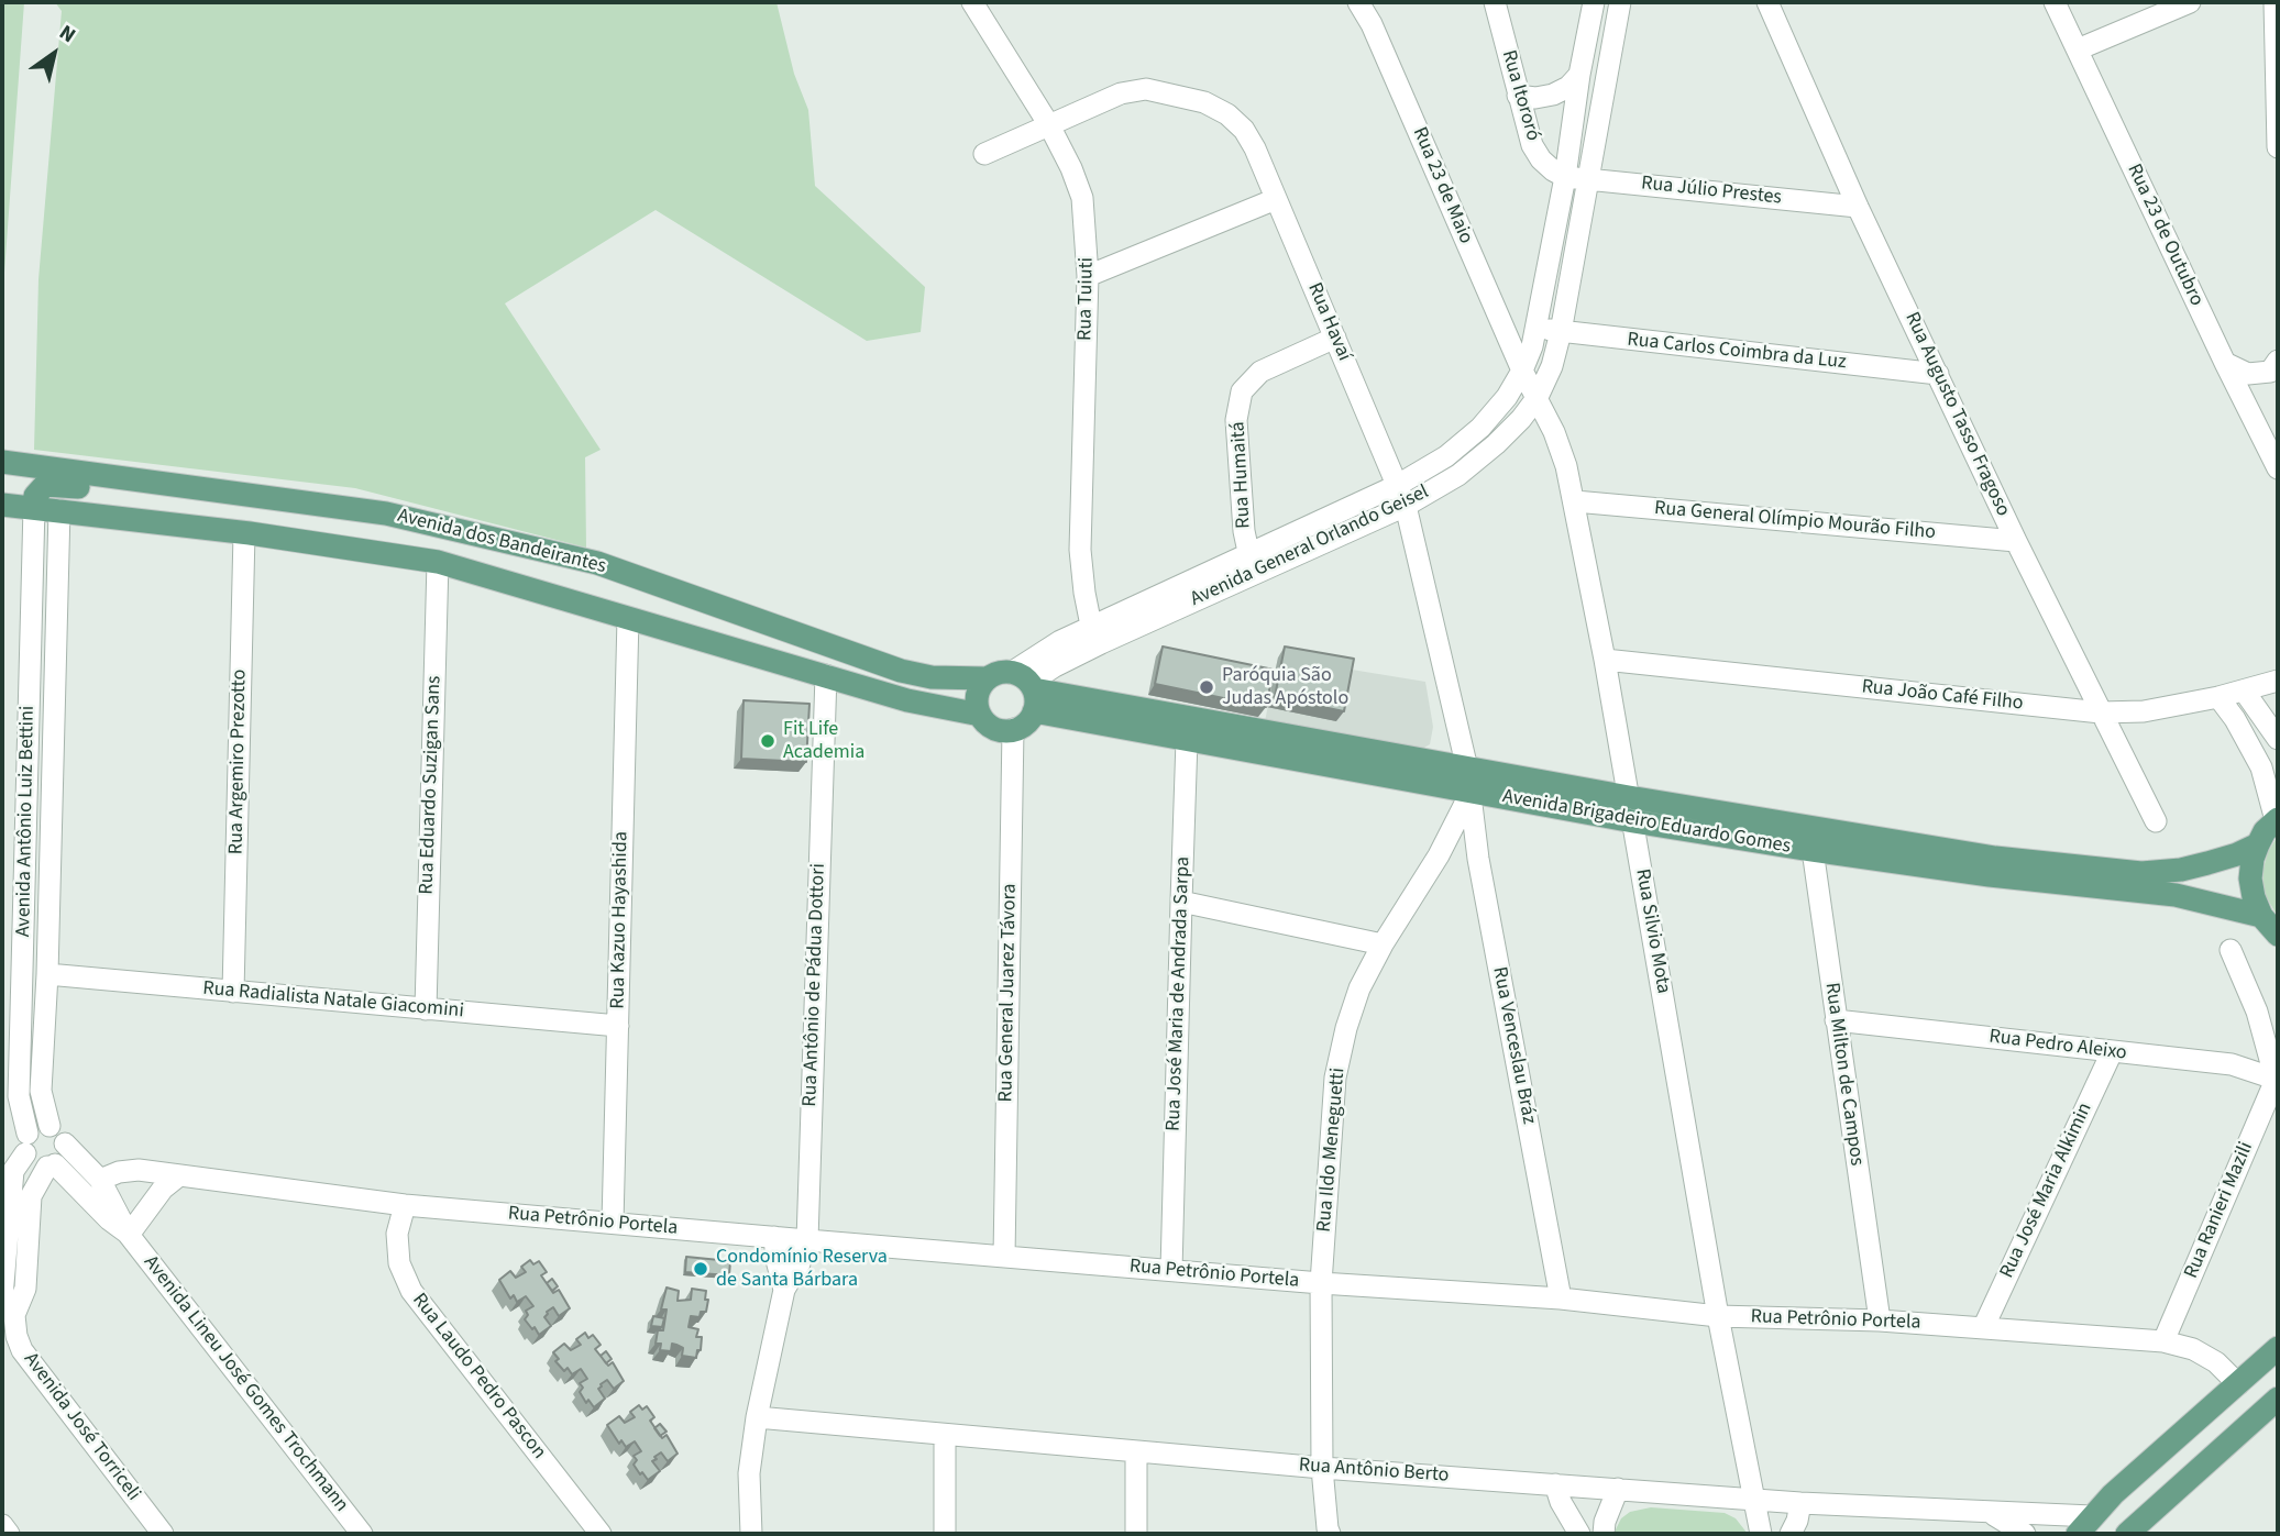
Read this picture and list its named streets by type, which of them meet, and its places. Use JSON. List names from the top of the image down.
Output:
{
  "streets": {
    "main road": ["Avenida dos Bandeirantes", "Avenida Brigadeiro Eduardo Gomes"],
    "street": [
      "Rua Itororó",
      "Rua 23 de Maio",
      "Rua Júlio Prestes",
      "Rua 23 de Outubro",
      "Rua Tuiuti",
      "Rua Havaí",
      "Rua Carlos Coimbra da Luz",
      "Rua Augusto Tasso Fragoso",
      "Rua Humaitá",
      "Rua General Olímpio Mourão Filho",
      "Avenida General Orlando Geisel",
      "Rua João Café Filho",
      "Rua Argemiro Prezotto",
      "Rua Eduardo Suzigan Sans",
      "Avenida Antônio Luiz Bettini",
      "Rua Kazuo Hayashida",
      "Rua Silvio Mota",
      "Rua Antônio de Pádua Dottori",
      "Rua General Juarez Távora",
      "Rua José Maria de Andrada Sarpa",
      "Rua Radialista Natale Giacomini",
      "Rua Venceslau Bráz",
      "Rua Pedro Aleixo",
      "Rua Milton de Campos",
      "Rua Ildo Meneguetti",
      "Rua José Maria Alkimin",
      "Rua Ranieri Mazili",
      "Rua Petrônio Portela",
      "Rua Laudo Pedro Pascon",
      "Avenida Lineu José Gomes Trochmann",
      "Avenida José Torriceli",
      "Rua Antônio Berto"
    ]
  },
  "crossings": [
    ["Rua Itororó", "Rua Júlio Prestes"],
    ["Rua Itororó", "Avenida General Orlando Geisel"],
    ["Rua 23 de Maio", "Avenida General Orlando Geisel"],
    ["Rua 23 de Maio", "Rua Silvio Mota"],
    ["Rua Júlio Prestes", "Rua Augusto Tasso Fragoso"],
    ["Rua Júlio Prestes", "Avenida General Orlando Geisel"],
    ["Rua Tuiuti", "Rua Havaí"],
    ["Rua Tuiuti", "Avenida General Orlando Geisel"],
    ["Rua Havaí", "Rua Humaitá"],
    ["Rua Havaí", "Avenida General Orlando Geisel"],
    ["Rua Havaí", "Avenida Brigadeiro Eduardo Gomes"],
    ["Rua Havaí", "Rua Venceslau Bráz"],
    ["Rua Havaí", "Rua Ildo Meneguetti"],
    ["Rua Carlos Coimbra da Luz", "Rua Augusto Tasso Fragoso"],
    ["Rua Carlos Coimbra da Luz", "Avenida General Orlando Geisel"],
    ["Rua Augusto Tasso Fragoso", "Rua General Olímpio Mourão Filho"],
    ["Rua Augusto Tasso Fragoso", "Rua João Café Filho"],
    ["Rua Humaitá", "Avenida General Orlando Geisel"],
    ["Rua General Olímpio Mourão Filho", "Rua Silvio Mota"],
    ["Avenida dos Bandeirantes", "Avenida General Orlando Geisel"],
    ["Avenida dos Bandeirantes", "Rua Argemiro Prezotto"],
    ["Avenida dos Bandeirantes", "Rua Eduardo Suzigan Sans"],
    ["Avenida dos Bandeirantes", "Avenida Antônio Luiz Bettini"],
    ["Avenida dos Bandeirantes", "Avenida Brigadeiro Eduardo Gomes"],
    ["Avenida dos Bandeirantes", "Rua Kazuo Hayashida"],
    ["Avenida dos Bandeirantes", "Rua Antônio de Pádua Dottori"],
    ["Avenida dos Bandeirantes", "Rua General Juarez Távora"],
    ["Avenida General Orlando Geisel", "Avenida Brigadeiro Eduardo Gomes"],
    ["Avenida General Orlando Geisel", "Rua Silvio Mota"],
    ["Avenida General Orlando Geisel", "Rua General Juarez Távora"],
    ["Rua João Café Filho", "Rua Silvio Mota"],
    ["Rua Argemiro Prezotto", "Rua Radialista Natale Giacomini"],
    ["Rua Eduardo Suzigan Sans", "Rua Radialista Natale Giacomini"],
    ["Avenida Antônio Luiz Bettini", "Rua Radialista Natale Giacomini"],
    ["Avenida Antônio Luiz Bettini", "Avenida Lineu José Gomes Trochmann"],
    ["Avenida Antônio Luiz Bettini", "Avenida José Torriceli"],
    ["Avenida Brigadeiro Eduardo Gomes", "Rua Silvio Mota"],
    ["Avenida Brigadeiro Eduardo Gomes", "Rua General Juarez Távora"],
    ["Avenida Brigadeiro Eduardo Gomes", "Rua José Maria de Andrada Sarpa"],
    ["Avenida Brigadeiro Eduardo Gomes", "Rua Venceslau Bráz"],
    ["Avenida Brigadeiro Eduardo Gomes", "Rua Milton de Campos"],
    ["Avenida Brigadeiro Eduardo Gomes", "Rua Ildo Meneguetti"],
    ["Rua Kazuo Hayashida", "Rua Radialista Natale Giacomini"],
    ["Rua Kazuo Hayashida", "Rua Petrônio Portela"],
    ["Rua Silvio Mota", "Rua Petrônio Portela"],
    ["Rua Silvio Mota", "Rua Antônio Berto"],
    ["Rua Antônio de Pádua Dottori", "Rua Petrônio Portela"],
    ["Rua Antônio de Pádua Dottori", "Rua Antônio Berto"],
    ["Rua General Juarez Távora", "Rua Petrônio Portela"],
    ["Rua José Maria de Andrada Sarpa", "Rua Petrônio Portela"],
    ["Rua Venceslau Bráz", "Rua Ildo Meneguetti"],
    ["Rua Venceslau Bráz", "Rua Petrônio Portela"],
    ["Rua Pedro Aleixo", "Rua Milton de Campos"],
    ["Rua Pedro Aleixo", "Rua José Maria Alkimin"],
    ["Rua Pedro Aleixo", "Rua Ranieri Mazili"],
    ["Rua Milton de Campos", "Rua Petrônio Portela"],
    ["Rua Ildo Meneguetti", "Rua Petrônio Portela"],
    ["Rua Ildo Meneguetti", "Rua Antônio Berto"],
    ["Rua José Maria Alkimin", "Rua Petrônio Portela"],
    ["Rua Ranieri Mazili", "Rua Petrônio Portela"],
    ["Rua Petrônio Portela", "Rua Laudo Pedro Pascon"],
    ["Rua Petrônio Portela", "Avenida Lineu José Gomes Trochmann"],
    ["Avenida Lineu José Gomes Trochmann", "Avenida José Torriceli"]
  ],
  "places": ["Paróquia São Judas Apóstolo", "Fit Life Academia", "Condomínio Reserva de Santa Bárbara"],
  "north": "top right"
}
